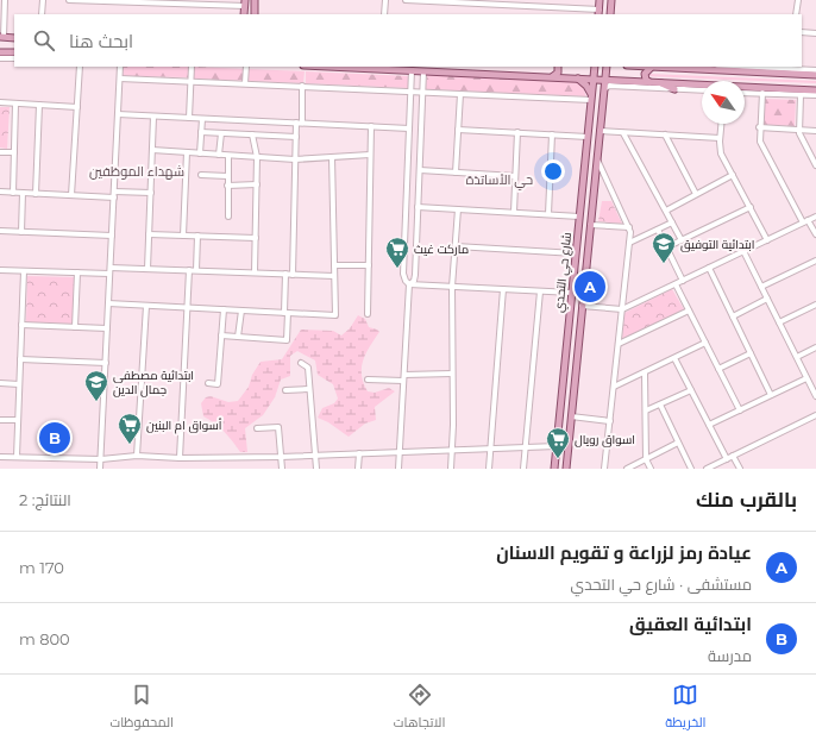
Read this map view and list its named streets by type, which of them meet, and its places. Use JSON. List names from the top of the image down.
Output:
{
  "streets": {
    "main road": ["شارع حي التحدي"]
  },
  "districts": ["شهداء الموظفين", "حي الأساتذة"],
  "places": {
    "school or university": ["ابتدائية التوفيق", "ابتدائية مصطفى جمال الدين"],
    "supermarket": ["ماركت غيث", "أسواق ام البنين", "اسواق رويال"]
  },
  "north": "top left",
  "page": {
    "search": "ابحث هنا",
    "pins": ["A", "B"],
    "heading": ["بالقرب منك", "النتائج: 2"],
    "list": [
      {
        "mark": "A",
        "name": "عيادة رمز لزراعة و تقويم الاسنان",
        "note": "مستشفى · شارع حي التحدي",
        "value": "170 m"
      },
      {
        "mark": "B",
        "name": "ابتدائية العقيق",
        "note": "مدرسة",
        "value": "800 m"
      }
    ],
    "nav": ["الخريطة", "الاتجاهات", "المحفوظات"]
  }
}
